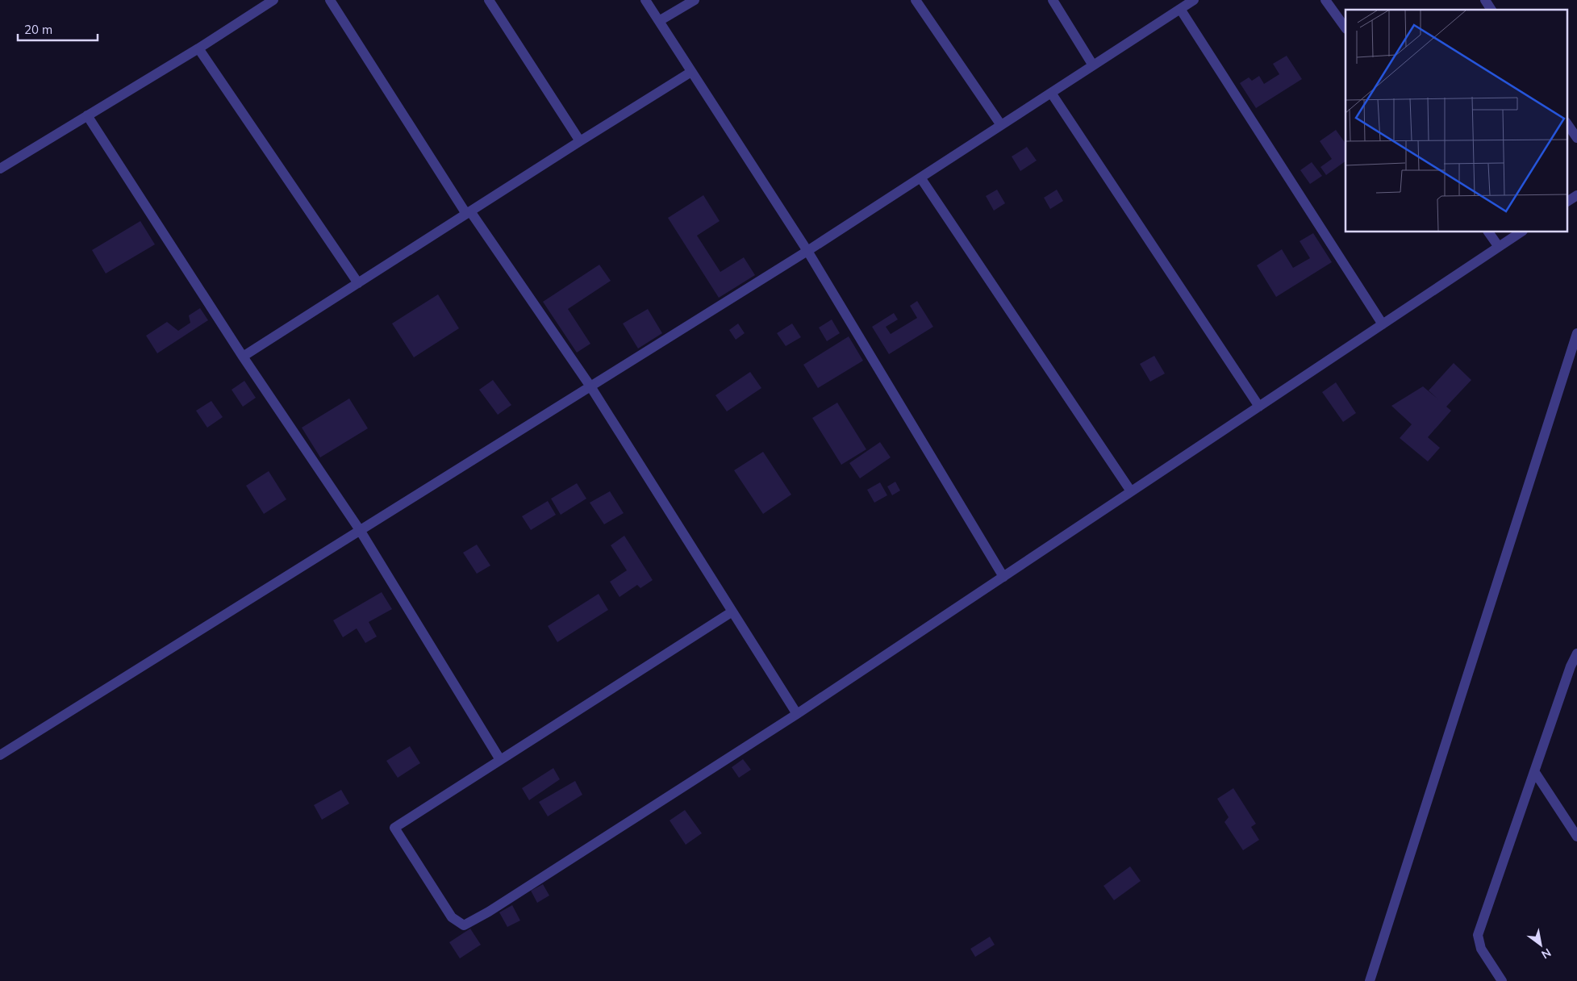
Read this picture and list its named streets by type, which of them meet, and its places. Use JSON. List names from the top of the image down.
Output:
{
  "scale_bar": "20 m",
  "north": "bottom right"
}
